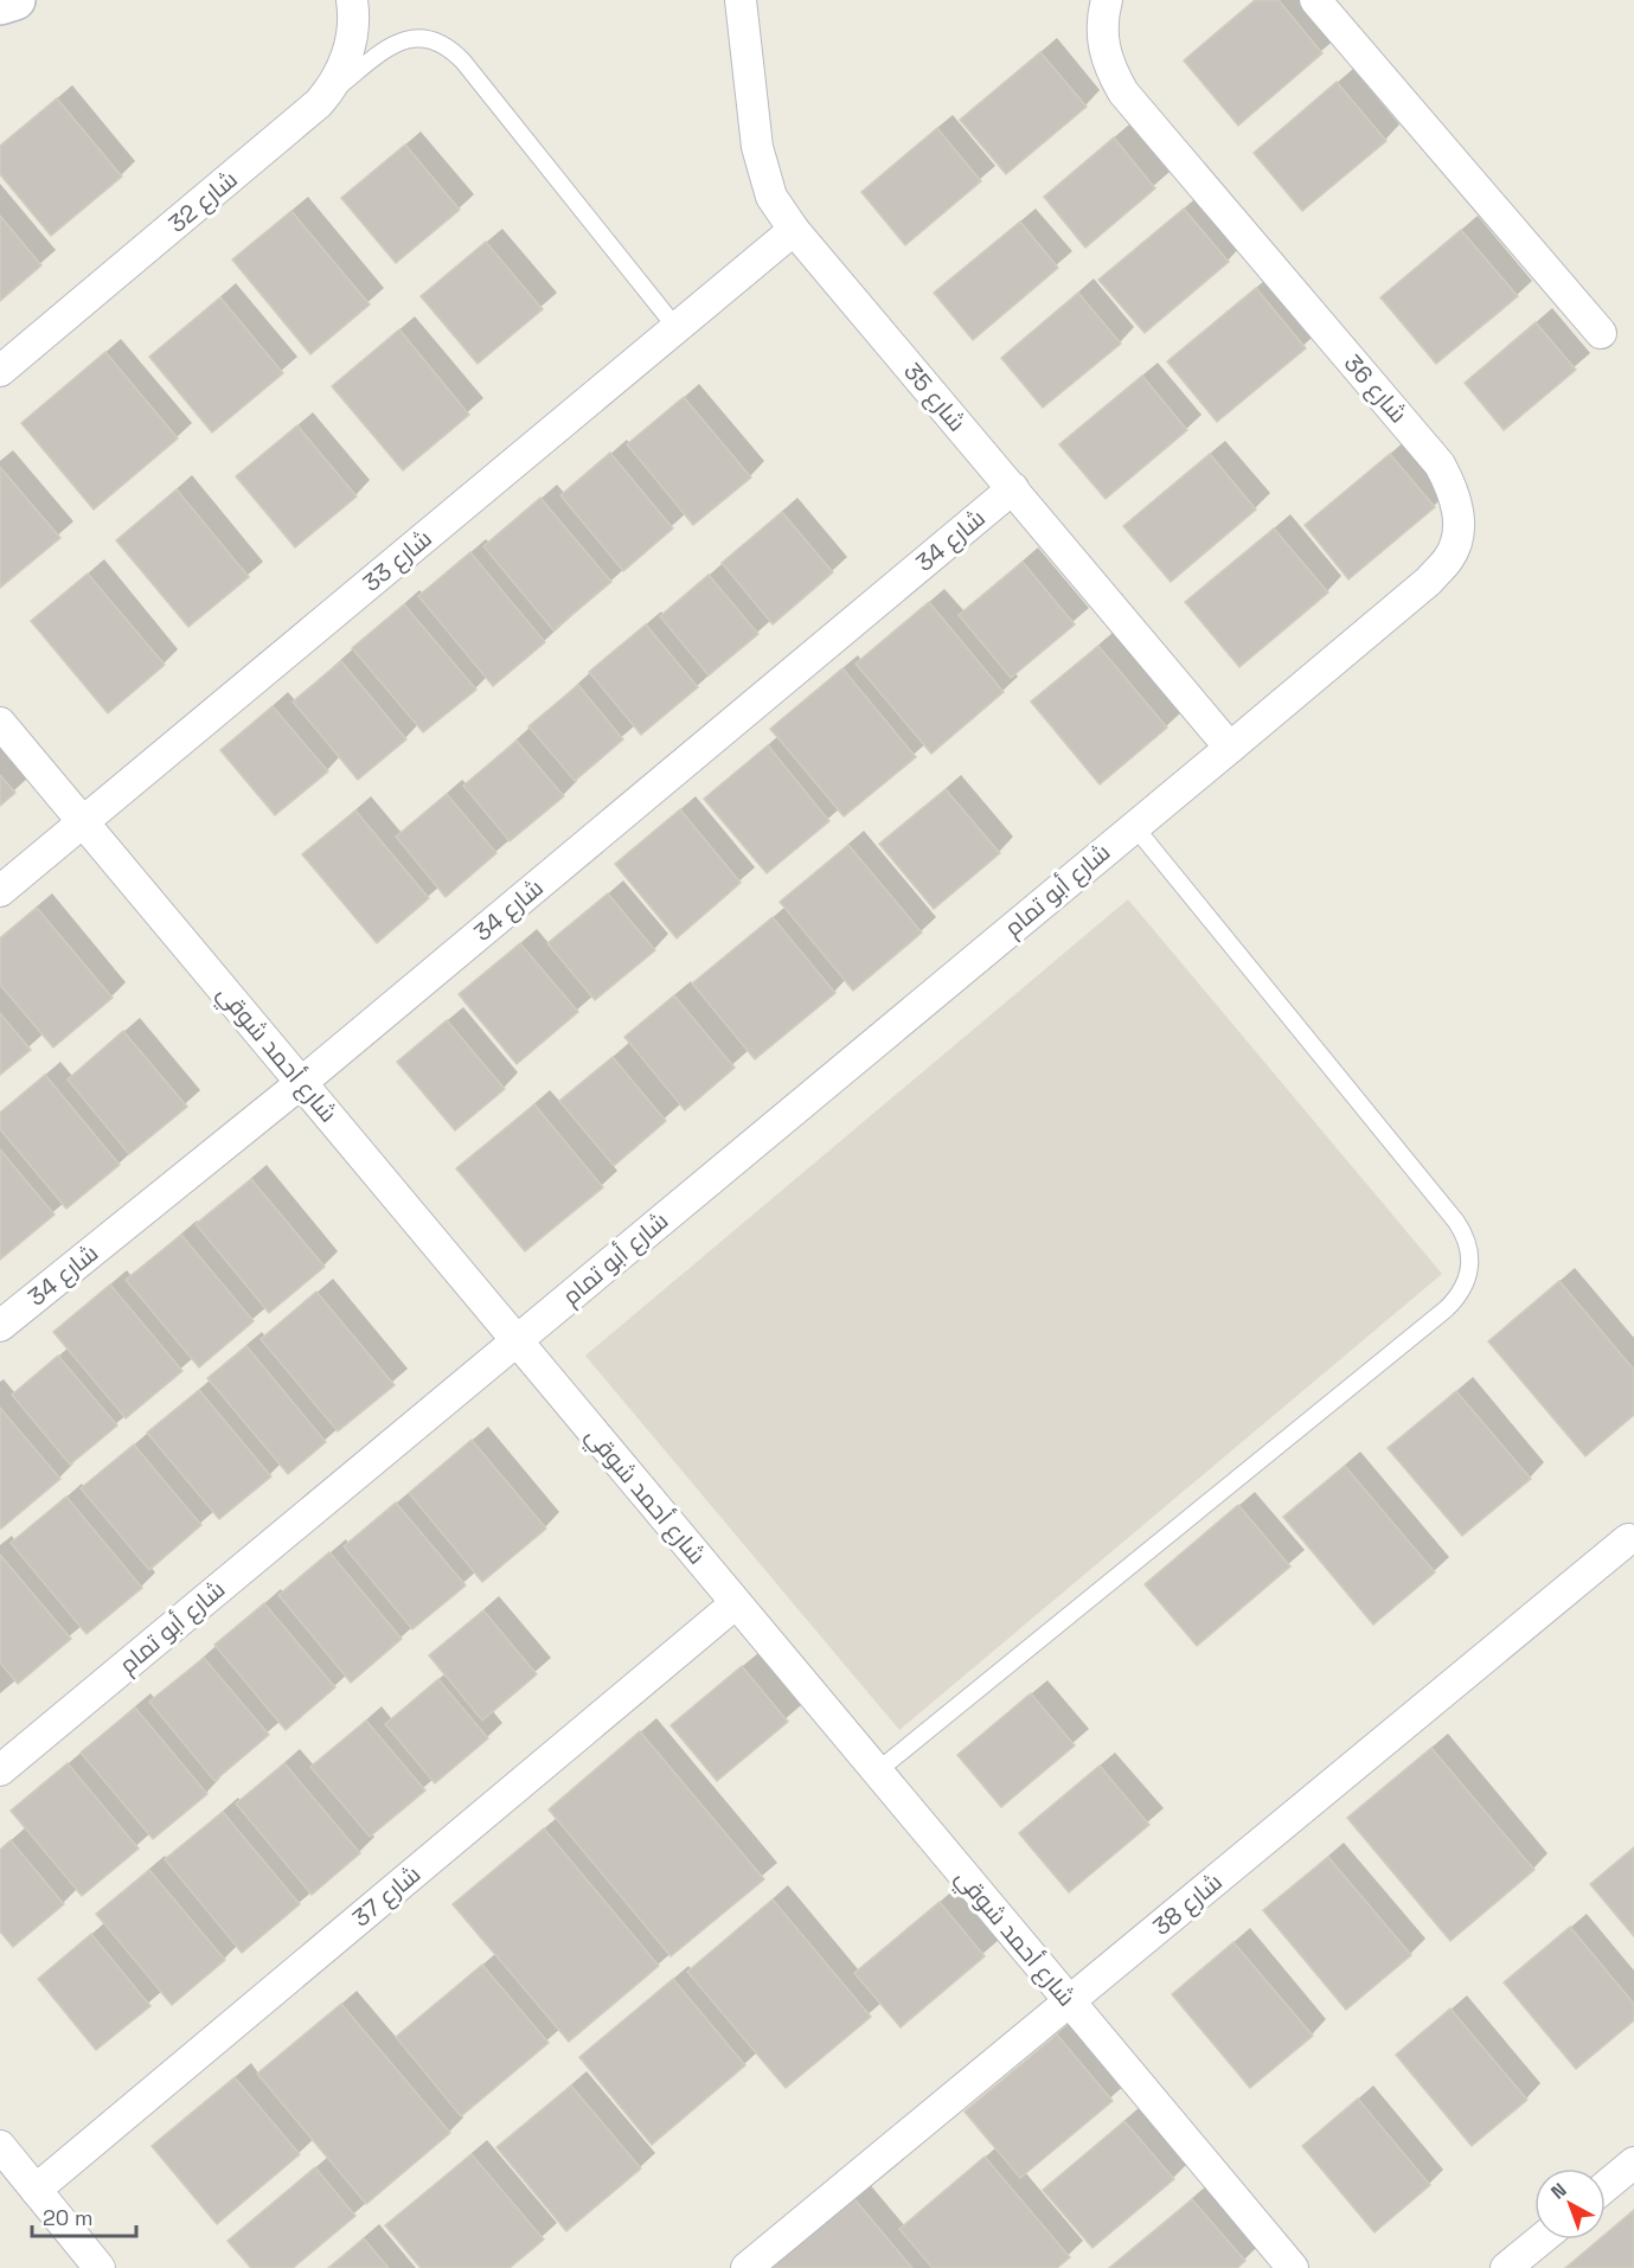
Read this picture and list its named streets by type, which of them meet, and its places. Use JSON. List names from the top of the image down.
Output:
{
  "streets": {
    "street": [
      "شارع 32",
      "شارع 36",
      "شارع 35",
      "شارع 34",
      "شارع 33",
      "شارع أبو تمام",
      "شارع أحمد شوقي",
      "شارع 37",
      "شارع 38"
    ]
  },
  "crossings": [
    ["شارع 36", "شارع 35"],
    ["شارع 36", "شارع أبو تمام"],
    ["شارع 35", "شارع 34"],
    ["شارع 35", "شارع 33"],
    ["شارع 35", "شارع أبو تمام"],
    ["شارع 34", "شارع أحمد شوقي"],
    ["شارع 33", "شارع أحمد شوقي"],
    ["شارع أبو تمام", "شارع أحمد شوقي"],
    ["شارع أحمد شوقي", "شارع 37"],
    ["شارع أحمد شوقي", "شارع 38"]
  ],
  "scale_bar": "20 m",
  "north": "top left"
}
